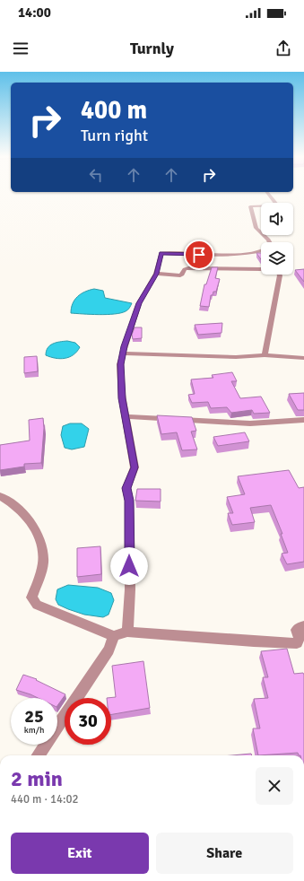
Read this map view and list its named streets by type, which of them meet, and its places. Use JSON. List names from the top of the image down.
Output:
{
  "page": {
    "status": "14:00",
    "header": "Turnly",
    "turn": ["400 m", "Turn right"],
    "speed": "25 km/h",
    "limit": "30",
    "heading": ["2 min", "440 m · 14:02"],
    "buttons": ["Exit", "Share"]
  }
}
